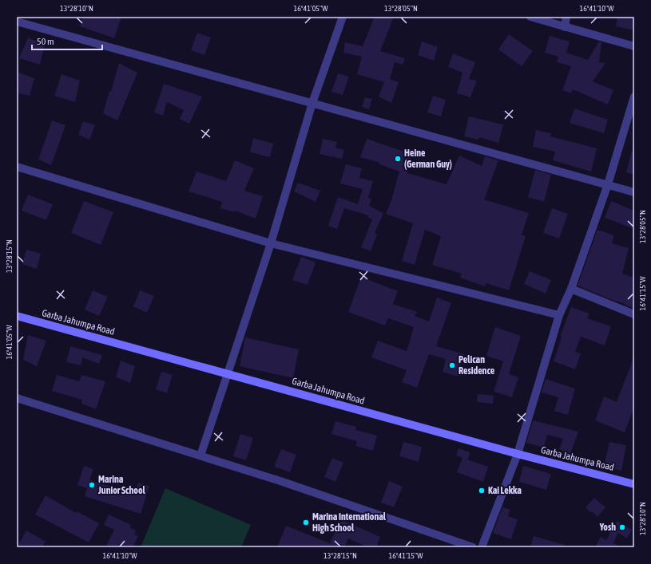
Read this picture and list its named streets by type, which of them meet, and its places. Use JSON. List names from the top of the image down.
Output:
{
  "streets": {
    "street": ["Garba Jahumpa Road"]
  },
  "places": [
    "Heine (German Guy)",
    "Pelican Residence",
    "Marina Junior School",
    "Kai Lekka",
    "Marina International High School",
    "Yosh"
  ],
  "scale_bar": "50 m",
  "coordinates": [
    "13°28'10\"N",
    "16°41'05\"W",
    "13°28'05\"N",
    "16°41'10\"W",
    "13°28'15\"N",
    "16°41'15\"W"
  ]
}
